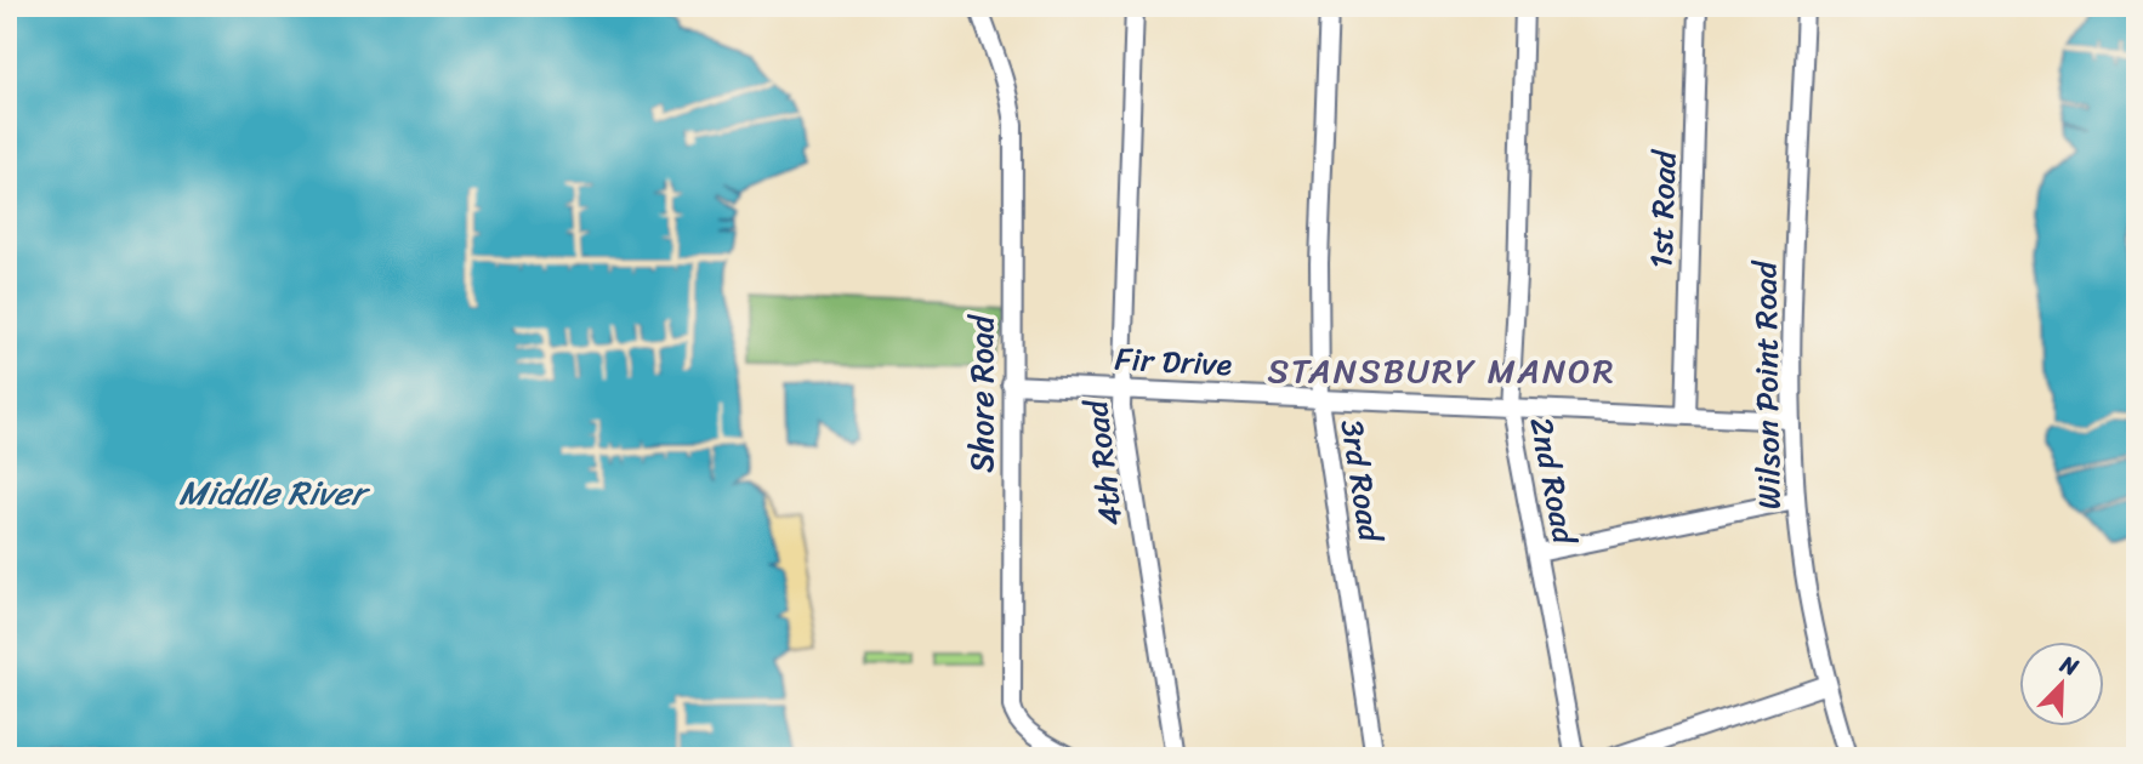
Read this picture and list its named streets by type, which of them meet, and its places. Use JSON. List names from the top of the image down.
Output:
{
  "streets": {
    "street": [
      "1st Road",
      "Fir Drive",
      "Wilson Point Road",
      "Shore Road",
      "4th Road",
      "3rd Road",
      "2nd Road"
    ]
  },
  "crossings": [
    ["1st Road", "Fir Drive"],
    ["Fir Drive", "Wilson Point Road"],
    ["Fir Drive", "Shore Road"],
    ["Fir Drive", "4th Road"],
    ["Fir Drive", "3rd Road"],
    ["Fir Drive", "2nd Road"]
  ],
  "districts": ["STANSBURY MANOR"],
  "water": ["Middle River"],
  "north": "top right"
}
